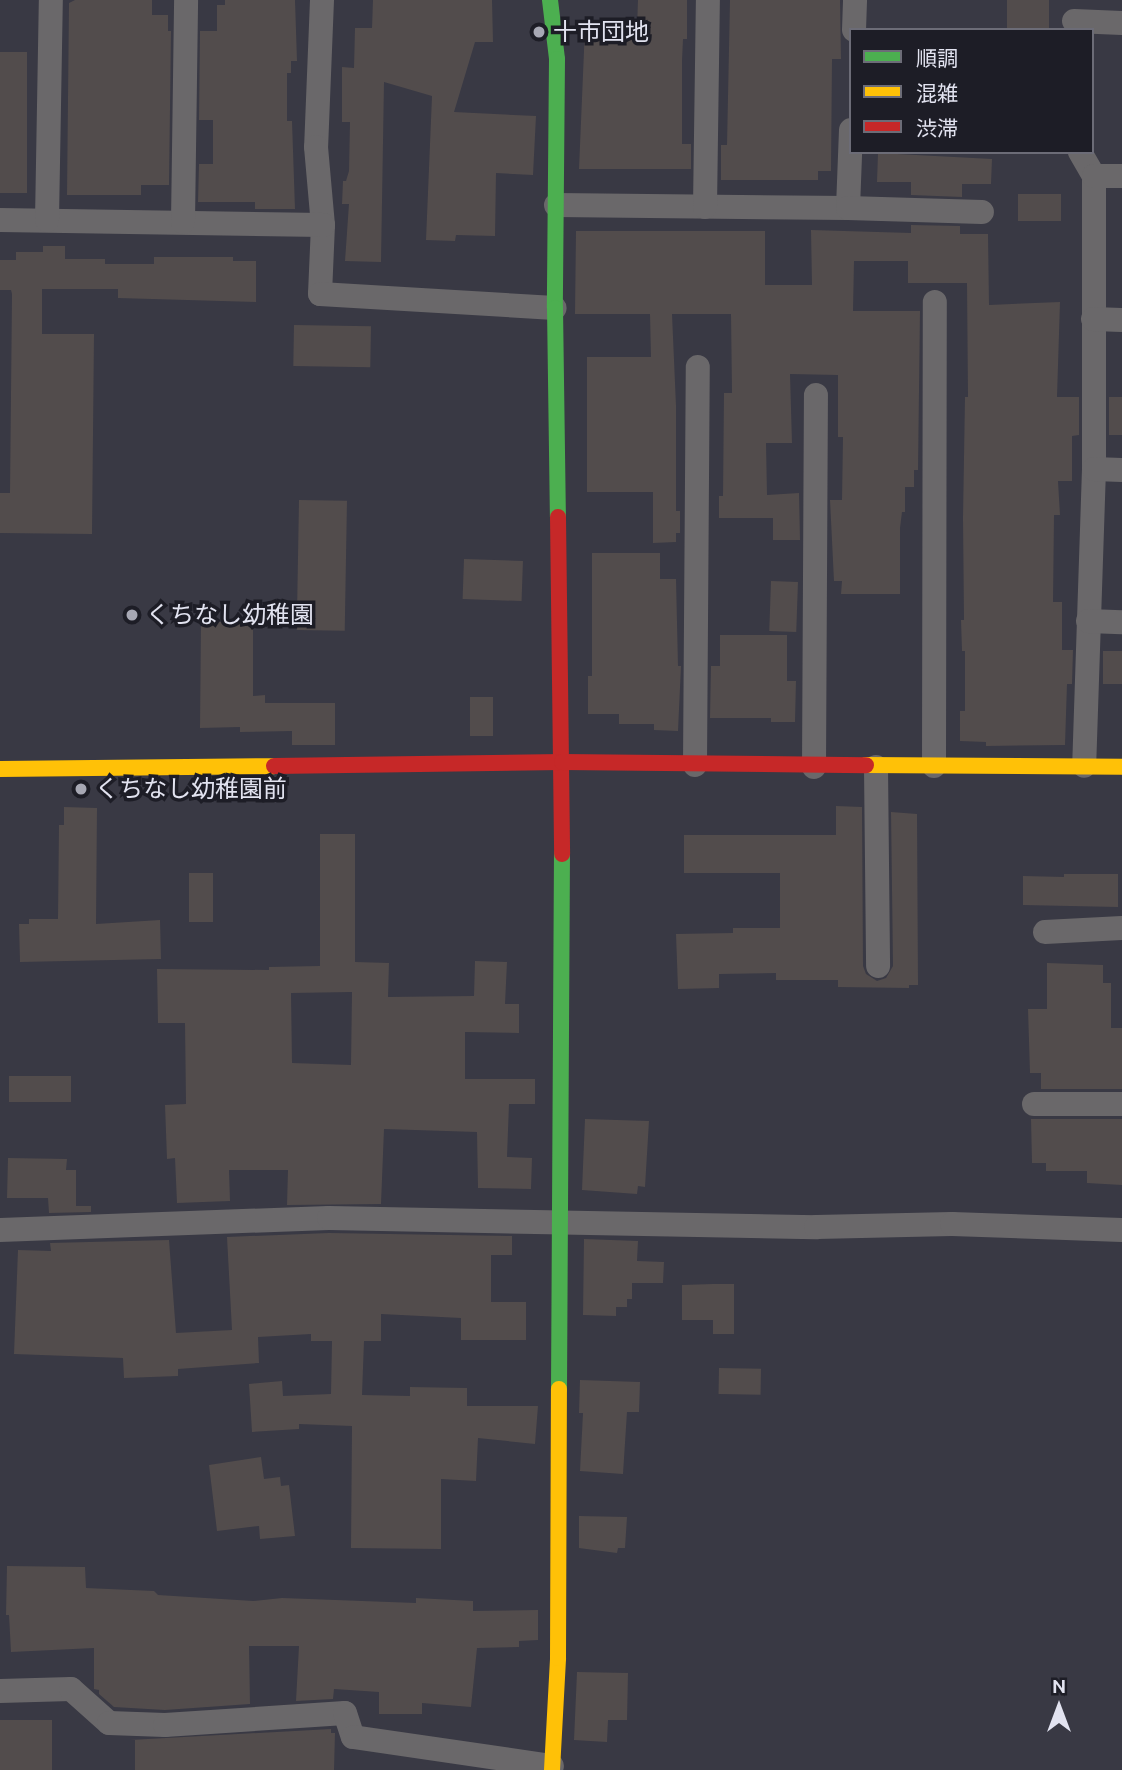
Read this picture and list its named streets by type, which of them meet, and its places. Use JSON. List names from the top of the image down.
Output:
{
  "places": ["十市団地", "くちなし幼稚園", "くちなし幼稚園前"],
  "legend": ["順調", "混雑", "渋滞"],
  "north": "top"
}
